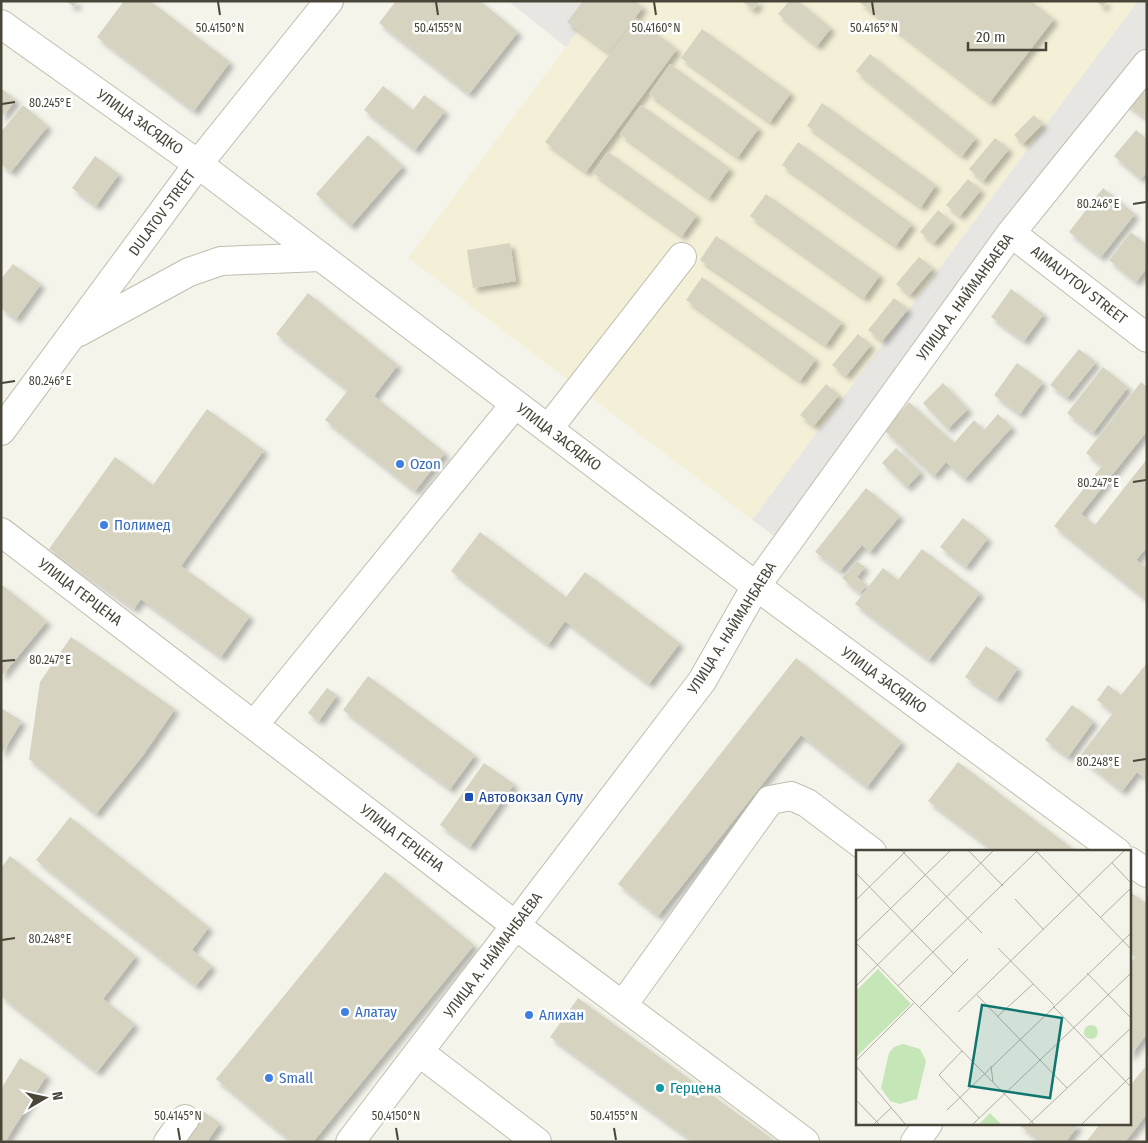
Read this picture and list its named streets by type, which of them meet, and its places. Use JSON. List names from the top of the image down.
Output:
{
  "streets": {
    "street": [
      "УЛИЦА ЗАСЯДКО",
      "DULATOV STREET",
      "AIMAUYTOV STREET",
      "УЛИЦА А. НАЙМАНБАЕВА",
      "УЛИЦА ГЕРЦЕНА"
    ]
  },
  "crossings": [
    ["УЛИЦА ЗАСЯДКО", "DULATOV STREET"],
    ["УЛИЦА ЗАСЯДКО", "УЛИЦА А. НАЙМАНБАЕВА"],
    ["AIMAUYTOV STREET", "УЛИЦА А. НАЙМАНБАЕВА"],
    ["УЛИЦА А. НАЙМАНБАЕВА", "УЛИЦА ГЕРЦЕНА"]
  ],
  "places": {
    "other": [
      "Ozon",
      "Полимед",
      "Алатау",
      "Алихан",
      "Small",
      "Герцена"
    ],
    "transit": ["Автовокзал Сулу"]
  },
  "scale_bar": "20 m",
  "north": "right",
  "coordinates": [
    "50.4150°N",
    "50.4155°N",
    "50.4160°N",
    "50.4165°N",
    "80.245°E",
    "80.246°E",
    "80.247°E",
    "80.248°E",
    "50.4145°N"
  ]
}
